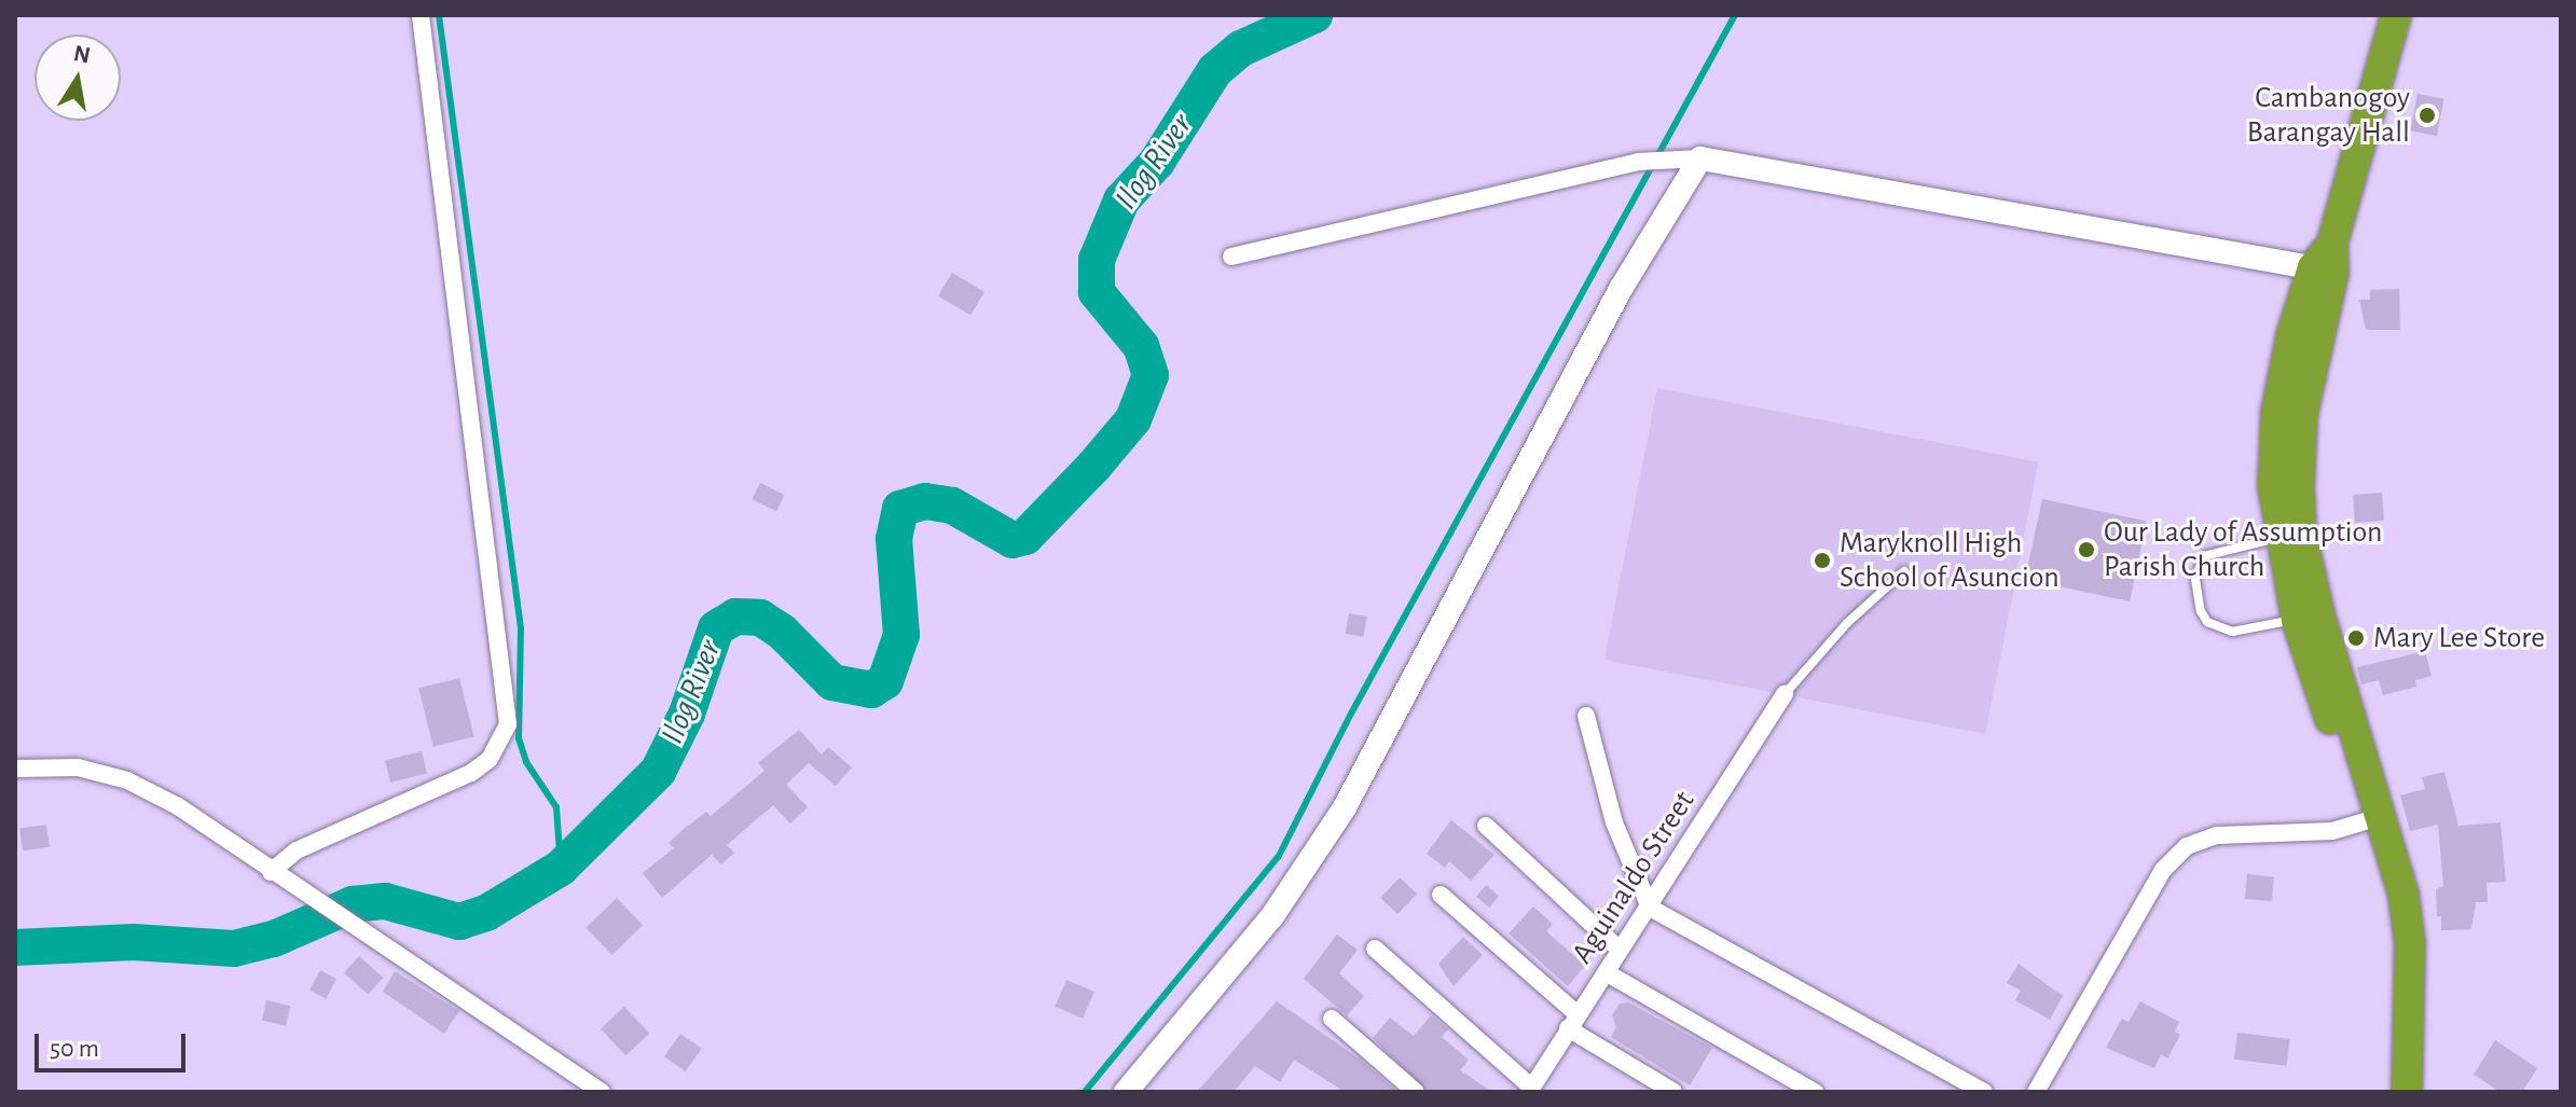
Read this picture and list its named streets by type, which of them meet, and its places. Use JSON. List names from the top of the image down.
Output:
{
  "streets": {
    "street": ["Aguinaldo Street"]
  },
  "water": ["Ilog River"],
  "places": [
    "Cambanogoy Barangay Hall",
    "Our Lady of Assumption Parish Church",
    "Maryknoll High School of Asuncion",
    "Mary Lee Store"
  ],
  "scale_bar": "50 m",
  "north": "top"
}
